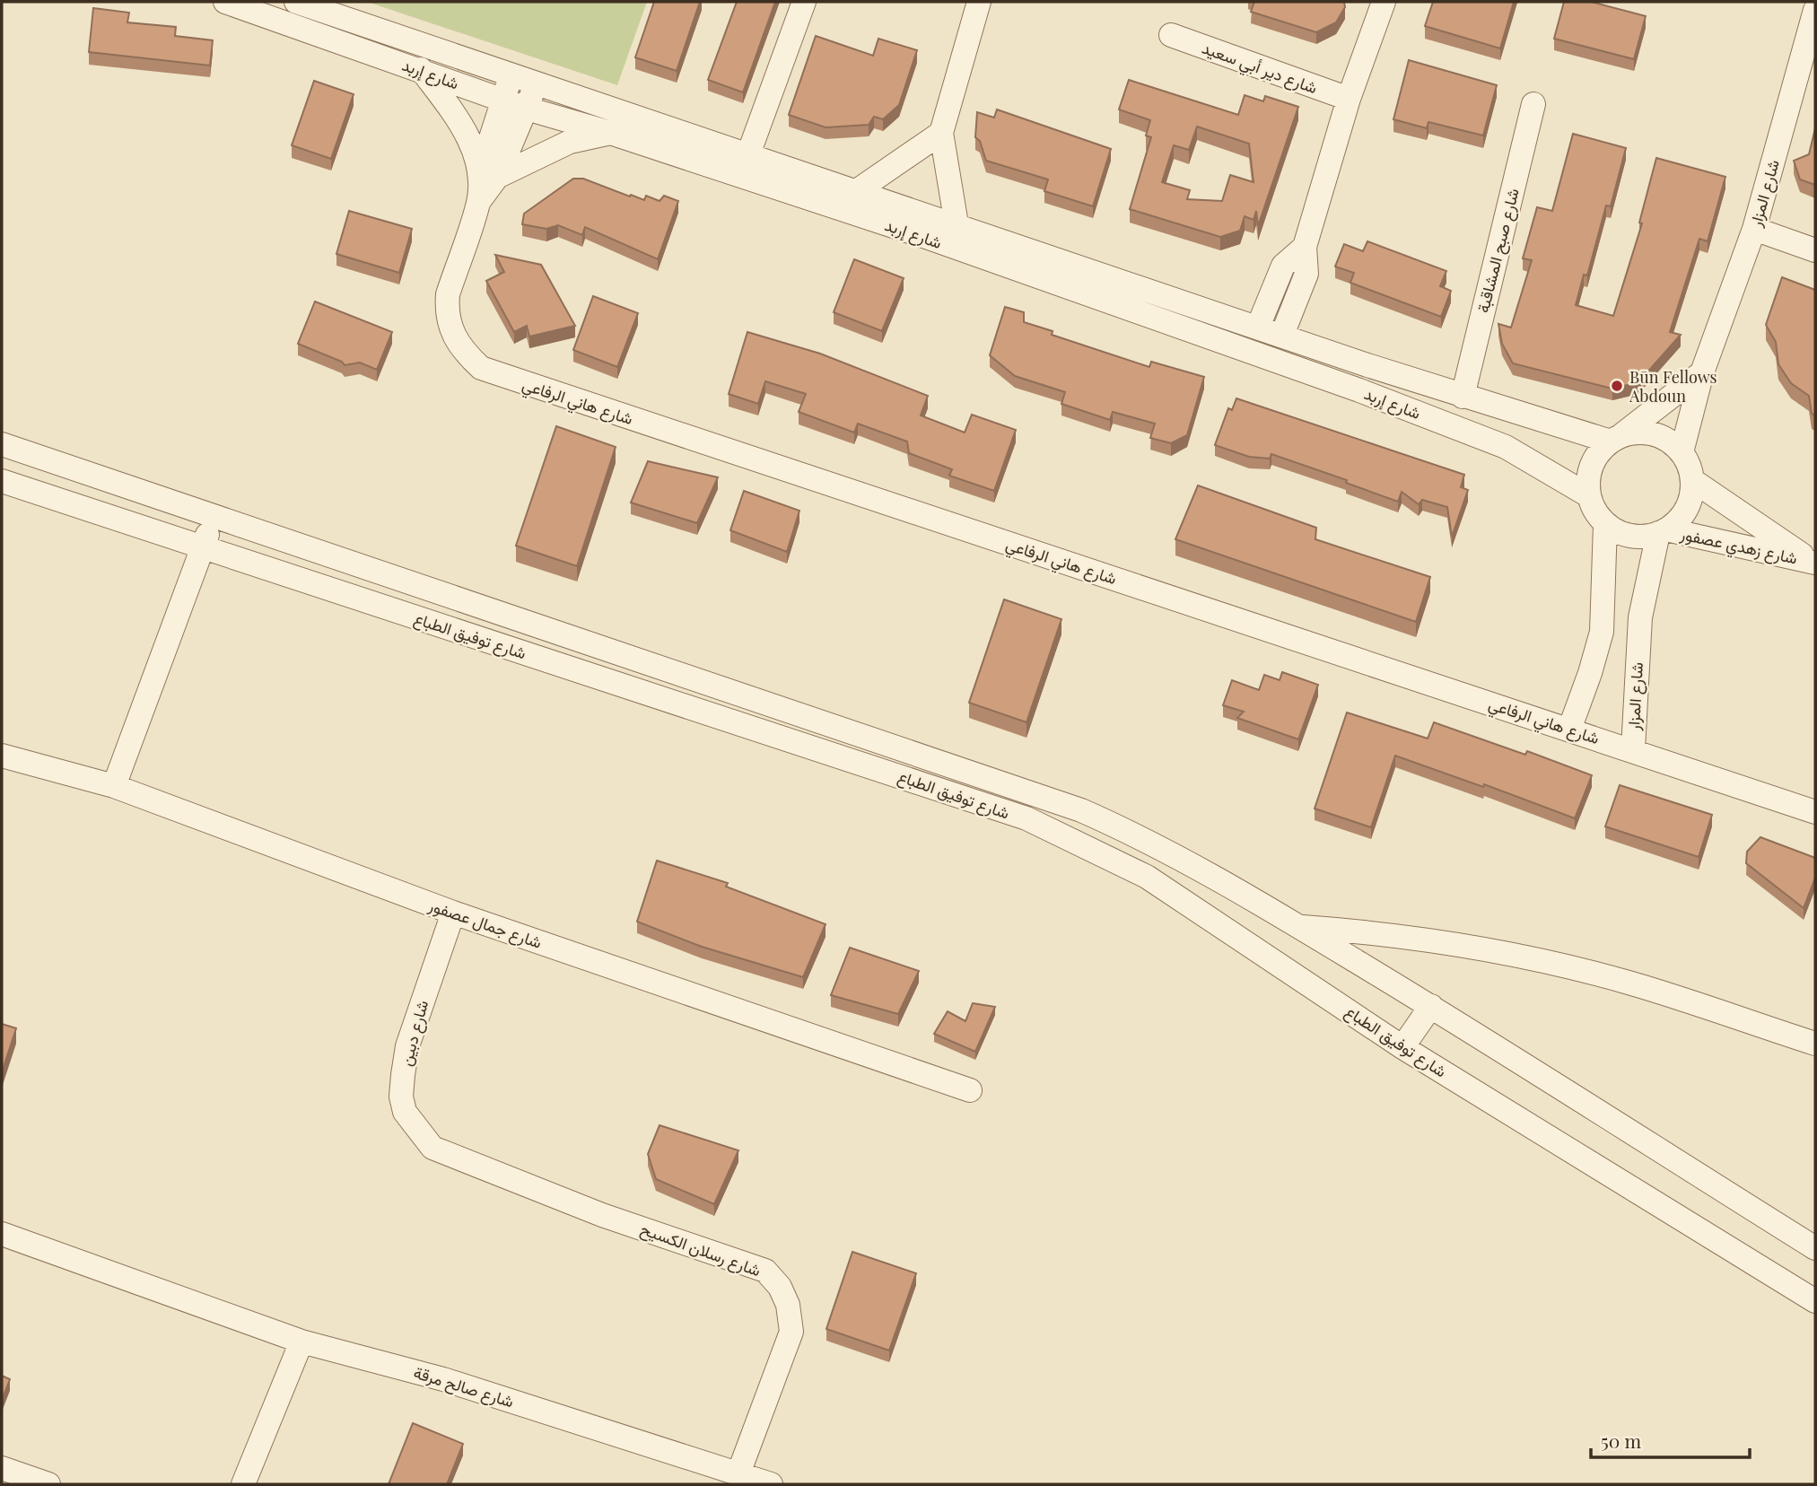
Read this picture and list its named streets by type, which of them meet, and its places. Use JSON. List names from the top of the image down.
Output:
{
  "streets": {
    "street": [
      "شارع دير أبي سعيد",
      "شارع إربد",
      "شارع المزار",
      "شارع صبح المشاقبة",
      "شارع هاني الرفاعي",
      "شارع زهدي عصفور",
      "شارع توفيق الطباع",
      "شارع جمال عصفور",
      "شارع دبين",
      "شارع رسلان الكسيح",
      "شارع صالح مرقة"
    ]
  },
  "crossings": [
    ["شارع إربد", "شارع المزار"],
    ["شارع إربد", "شارع صبح المشاقبة"],
    ["شارع إربد", "شارع هاني الرفاعي"],
    ["شارع إربد", "شارع زهدي عصفور"],
    ["شارع المزار", "شارع هاني الرفاعي"],
    ["شارع المزار", "شارع زهدي عصفور"],
    ["شارع جمال عصفور", "شارع دبين"],
    ["شارع دبين", "شارع رسلان الكسيح"],
    ["شارع رسلان الكسيح", "شارع صالح مرقة"]
  ],
  "places": ["Būn Fellows Abdoun"],
  "scale_bar": "50 m"
}
